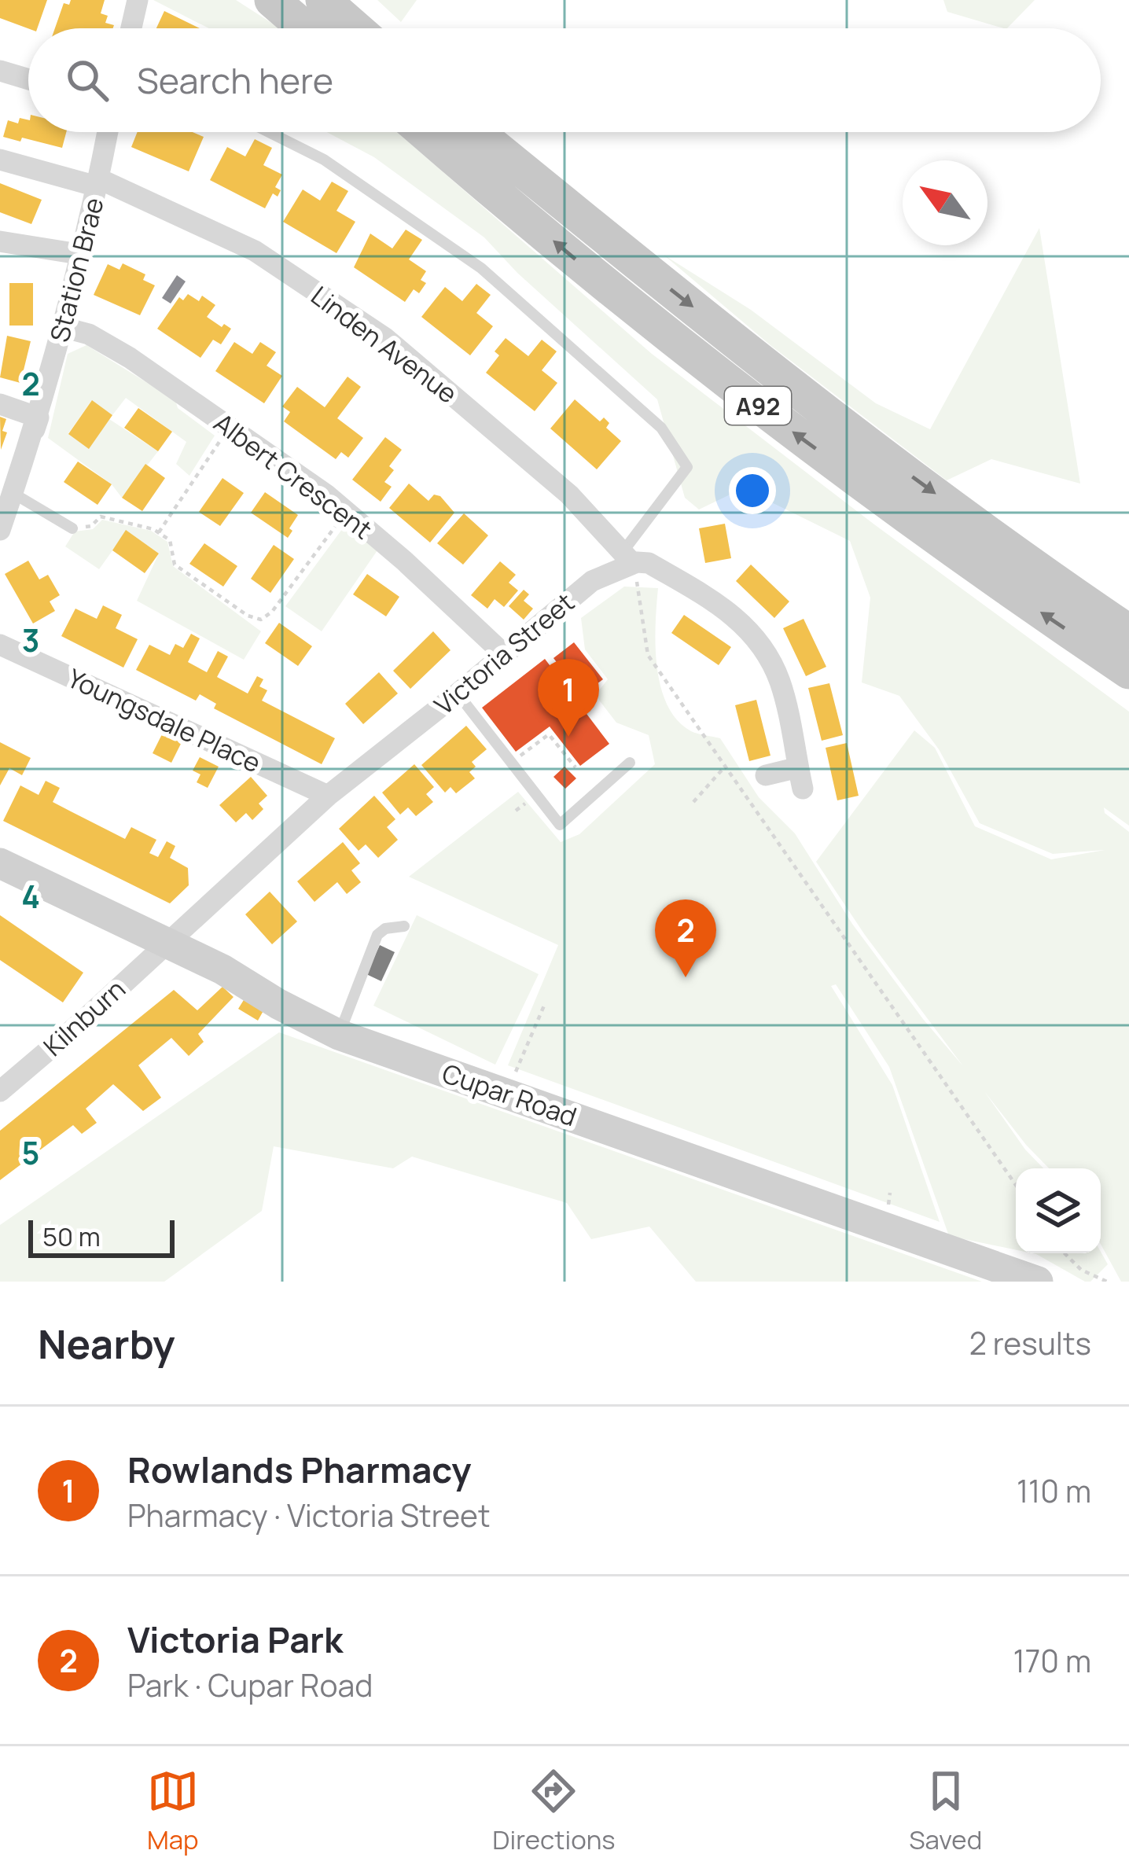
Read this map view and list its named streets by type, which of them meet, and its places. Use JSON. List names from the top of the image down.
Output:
{
  "streets": {
    "highway": ["A92"],
    "main road": ["Cupar Road"],
    "street": [
      "Station Brae",
      "Linden Avenue",
      "Albert Crescent",
      "Victoria Street",
      "Youngsdale Place",
      "Kilnburn"
    ]
  },
  "crossings": [
    ["Station Brae", "Linden Avenue"],
    ["Station Brae", "Albert Crescent"],
    ["Linden Avenue", "Victoria Street"],
    ["Albert Crescent", "Victoria Street"],
    ["Victoria Street", "Youngsdale Place"],
    ["Victoria Street", "Kilnburn"],
    ["Victoria Street", "Cupar Road"],
    ["Kilnburn", "Cupar Road"]
  ],
  "scale_bar": "50 m",
  "north": "top left",
  "page": {
    "search": "Search here",
    "pins": ["1", "2"],
    "scale": "50 m",
    "heading": ["Nearby", "2 results"],
    "list": [
      {
        "mark": "1",
        "name": "Rowlands Pharmacy",
        "note": "Pharmacy · Victoria Street",
        "value": "110 m"
      },
      {
        "mark": "2",
        "name": "Victoria Park",
        "note": "Park · Cupar Road",
        "value": "170 m"
      }
    ],
    "nav": ["Map", "Directions", "Saved"]
  },
  "grid": {
    "rows": [
      "2",
      "3",
      "4",
      "5"
    ]
  }
}
